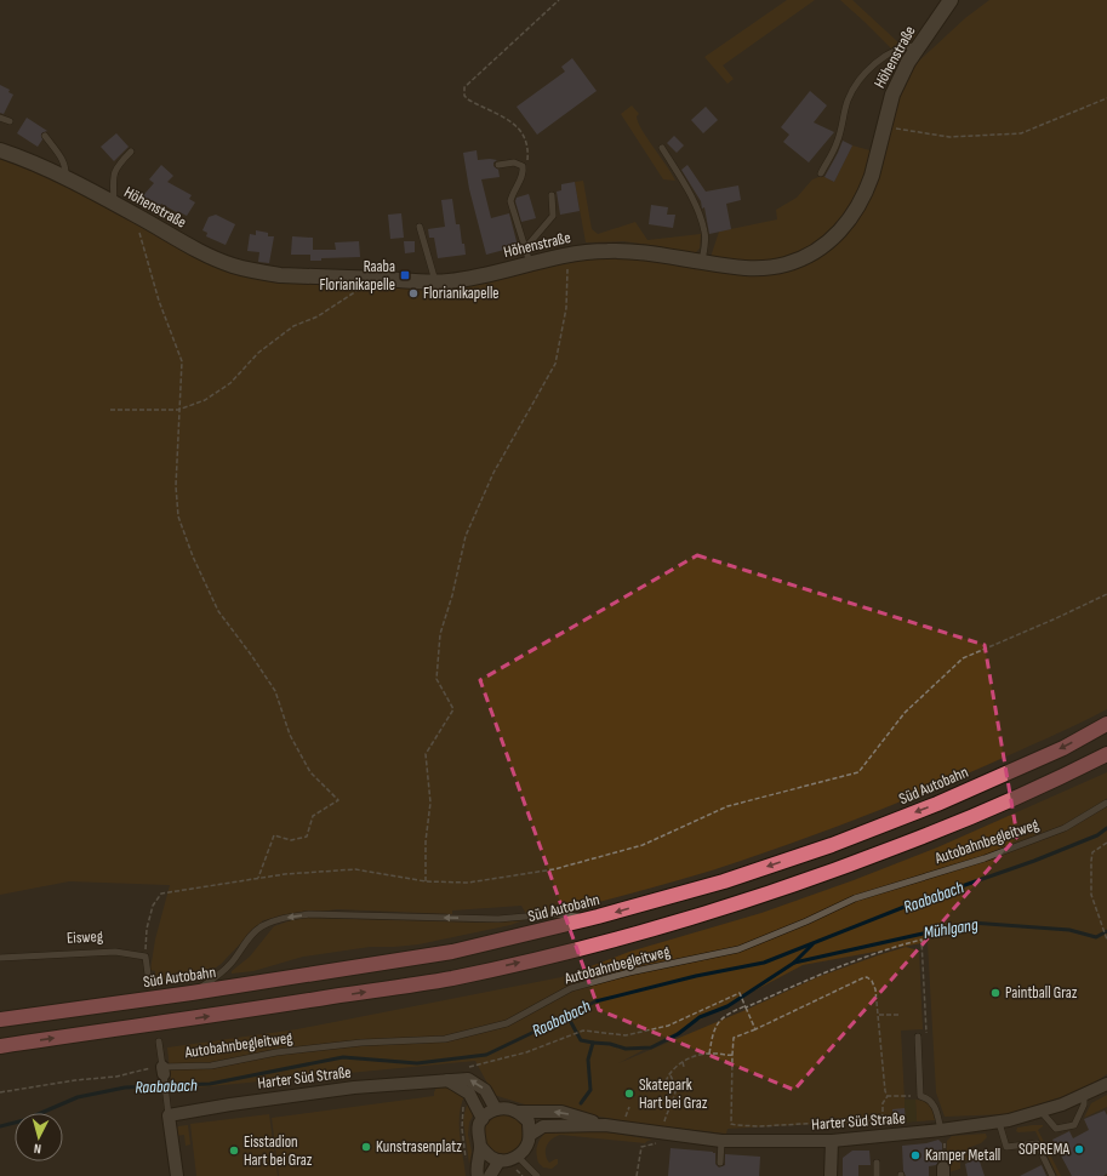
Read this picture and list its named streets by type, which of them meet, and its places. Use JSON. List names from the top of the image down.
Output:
{
  "streets": {
    "highway": ["Süd Autobahn"],
    "street": ["Höhenstraße", "Harter Süd Straße"],
    "lane": ["Autobahnbegleitweg", "Eisweg"]
  },
  "water": ["Raababach", "Mühlgang"],
  "places": {
    "transit": ["Raaba Florianikapelle"],
    "other": [
      "Florianikapelle",
      "Paintball Graz",
      "Skatepark Hart bei Graz",
      "Kunstrasenplatz",
      "SOPREMA",
      "Eisstadion Hart bei Graz",
      "Kamper Metall"
    ]
  },
  "north": "bottom"
}
